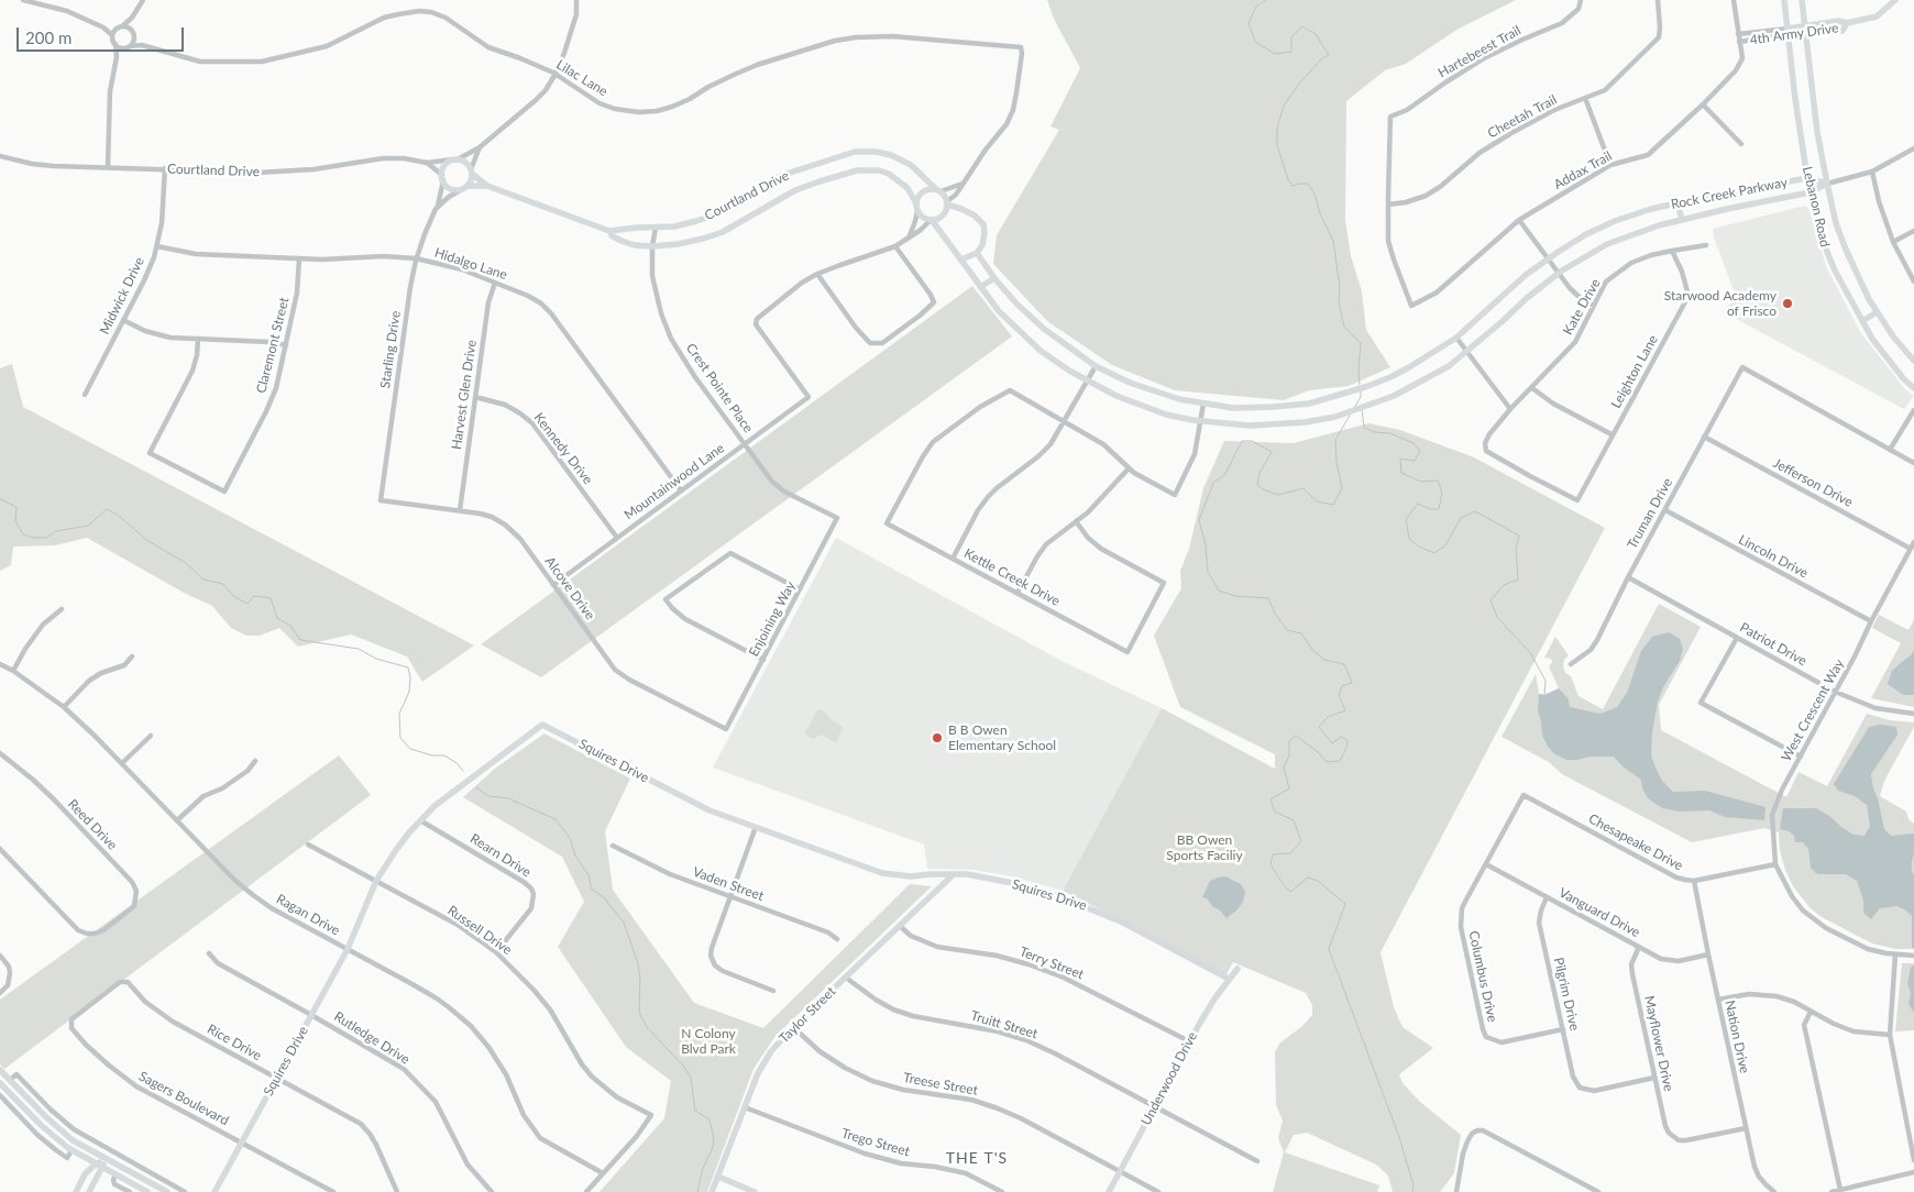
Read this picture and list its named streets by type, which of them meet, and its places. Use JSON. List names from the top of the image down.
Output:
{
  "streets": {
    "street": [
      "4th Army Drive",
      "Hartebeest Trail",
      "Lilac Lane",
      "Cheetah Trail",
      "Courtland Drive",
      "Addax Trail",
      "Rock Creek Parkway",
      "Lebanon Road",
      "Hidalgo Lane",
      "Midwick Drive",
      "Kate Drive",
      "Claremont Street",
      "Starling Drive",
      "Leighton Lane",
      "Crest Pointe Place",
      "Harvest Glen Drive",
      "Kennedy Drive",
      "Mountainwood Lane",
      "Jefferson Drive",
      "Truman Drive",
      "Lincoln Drive",
      "Kettle Creek Drive",
      "Alcove Drive",
      "Enjoining Way",
      "Patriot Drive",
      "West Crescent Way",
      "Squires Drive",
      "Reed Drive",
      "Chesapeake Drive",
      "Rearn Drive",
      "Vaden Street",
      "Vanguard Drive",
      "Ragan Drive",
      "Russell Drive",
      "Terry Street",
      "Columbus Drive",
      "Pilgrim Drive",
      "Taylor Street",
      "Truitt Street",
      "Nation Drive",
      "Rutledge Drive",
      "Rice Drive",
      "Mayflower Drive",
      "Underwood Drive",
      "Treese Street",
      "Sagers Boulevard",
      "Trego Street"
    ]
  },
  "crossings": [
    ["4th Army Drive", "Addax Trail"],
    ["4th Army Drive", "Lebanon Road"],
    ["Hartebeest Trail", "Cheetah Trail"],
    ["Hartebeest Trail", "Addax Trail"],
    ["Cheetah Trail", "Addax Trail"],
    ["Courtland Drive", "Rock Creek Parkway"],
    ["Courtland Drive", "Midwick Drive"],
    ["Courtland Drive", "Starling Drive"],
    ["Courtland Drive", "Crest Pointe Place"],
    ["Rock Creek Parkway", "Lebanon Road"],
    ["Hidalgo Lane", "Midwick Drive"],
    ["Hidalgo Lane", "Claremont Street"],
    ["Hidalgo Lane", "Starling Drive"],
    ["Hidalgo Lane", "Harvest Glen Drive"],
    ["Hidalgo Lane", "Mountainwood Lane"],
    ["Kate Drive", "Leighton Lane"],
    ["Starling Drive", "Alcove Drive"],
    ["Crest Pointe Place", "Mountainwood Lane"],
    ["Crest Pointe Place", "Enjoining Way"],
    ["Harvest Glen Drive", "Kennedy Drive"],
    ["Harvest Glen Drive", "Alcove Drive"],
    ["Kennedy Drive", "Mountainwood Lane"],
    ["Mountainwood Lane", "Alcove Drive"],
    ["Jefferson Drive", "Truman Drive"],
    ["Jefferson Drive", "West Crescent Way"],
    ["Truman Drive", "Lincoln Drive"],
    ["Truman Drive", "Patriot Drive"],
    ["Lincoln Drive", "West Crescent Way"],
    ["Alcove Drive", "Enjoining Way"],
    ["Patriot Drive", "West Crescent Way"],
    ["West Crescent Way", "Chesapeake Drive"],
    ["Squires Drive", "Rearn Drive"],
    ["Squires Drive", "Ragan Drive"],
    ["Squires Drive", "Russell Drive"],
    ["Squires Drive", "Taylor Street"],
    ["Squires Drive", "Rutledge Drive"],
    ["Squires Drive", "Rice Drive"],
    ["Squires Drive", "Underwood Drive"],
    ["Squires Drive", "Sagers Boulevard"],
    ["Chesapeake Drive", "Columbus Drive"],
    ["Chesapeake Drive", "Nation Drive"],
    ["Rearn Drive", "Russell Drive"],
    ["Vanguard Drive", "Columbus Drive"],
    ["Vanguard Drive", "Pilgrim Drive"],
    ["Vanguard Drive", "Nation Drive"],
    ["Vanguard Drive", "Mayflower Drive"],
    ["Ragan Drive", "Russell Drive"],
    ["Terry Street", "Taylor Street"],
    ["Terry Street", "Underwood Drive"],
    ["Columbus Drive", "Pilgrim Drive"],
    ["Pilgrim Drive", "Mayflower Drive"],
    ["Taylor Street", "Truitt Street"],
    ["Taylor Street", "Treese Street"],
    ["Taylor Street", "Trego Street"],
    ["Truitt Street", "Underwood Drive"],
    ["Nation Drive", "Mayflower Drive"],
    ["Rice Drive", "Sagers Boulevard"],
    ["Underwood Drive", "Treese Street"]
  ],
  "districts": ["THE T'S"],
  "parks": ["BB Owen Sports Faciliy", "N Colony Blvd Park"],
  "places": ["Starwood Academy of Frisco", "B B Owen Elementary School"],
  "scale_bar": "200 m"
}
